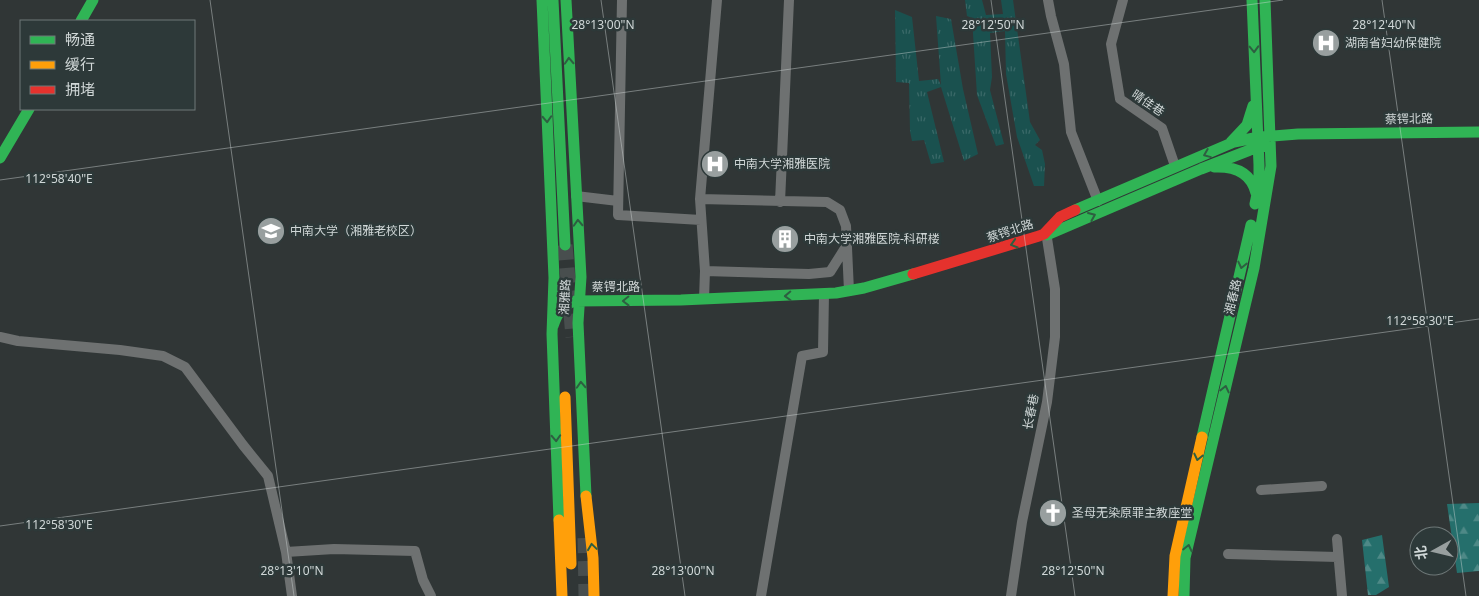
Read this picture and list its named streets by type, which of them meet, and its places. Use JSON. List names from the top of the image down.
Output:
{
  "streets": {
    "main road": ["蔡锷北路", "湘雅路", "湘春路"],
    "street": ["晴佳巷", "长春巷"]
  },
  "crossings": [
    ["晴佳巷", "蔡锷北路"],
    ["蔡锷北路", "湘雅路"],
    ["蔡锷北路", "湘春路"],
    ["蔡锷北路", "长春巷"]
  ],
  "places": {
    "hospital": ["湖南省妇幼保健院", "中南大学湘雅医院"],
    "school or university": ["中南大学（湘雅老校区）"],
    "building": ["中南大学湘雅医院-科研楼"],
    "church": ["圣母无染原罪主教座堂"]
  },
  "legend": ["畅通", "缓行", "拥堵"],
  "north": "left",
  "coordinates": [
    "28°13'00\"N",
    "28°12'50\"N",
    "28°12'40\"N",
    "112°58'40\"E",
    "112°58'30\"E",
    "28°13'10\"N"
  ]
}
